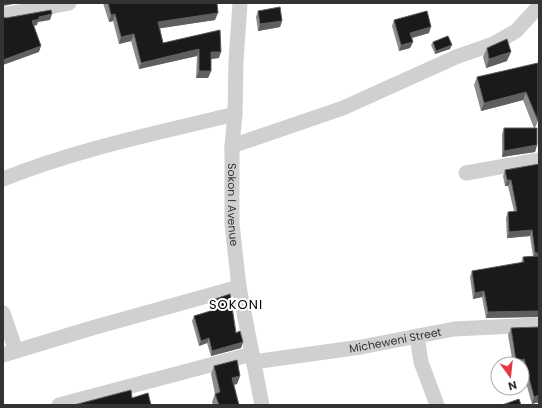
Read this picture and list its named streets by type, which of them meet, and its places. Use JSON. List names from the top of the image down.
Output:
{
  "streets": {
    "street": ["Sokon I Avenue", "Micheweni Street"]
  },
  "crossings": [
    ["Sokon I Avenue", "Micheweni Street"]
  ],
  "districts": ["SOKONI"],
  "north": "bottom"
}
